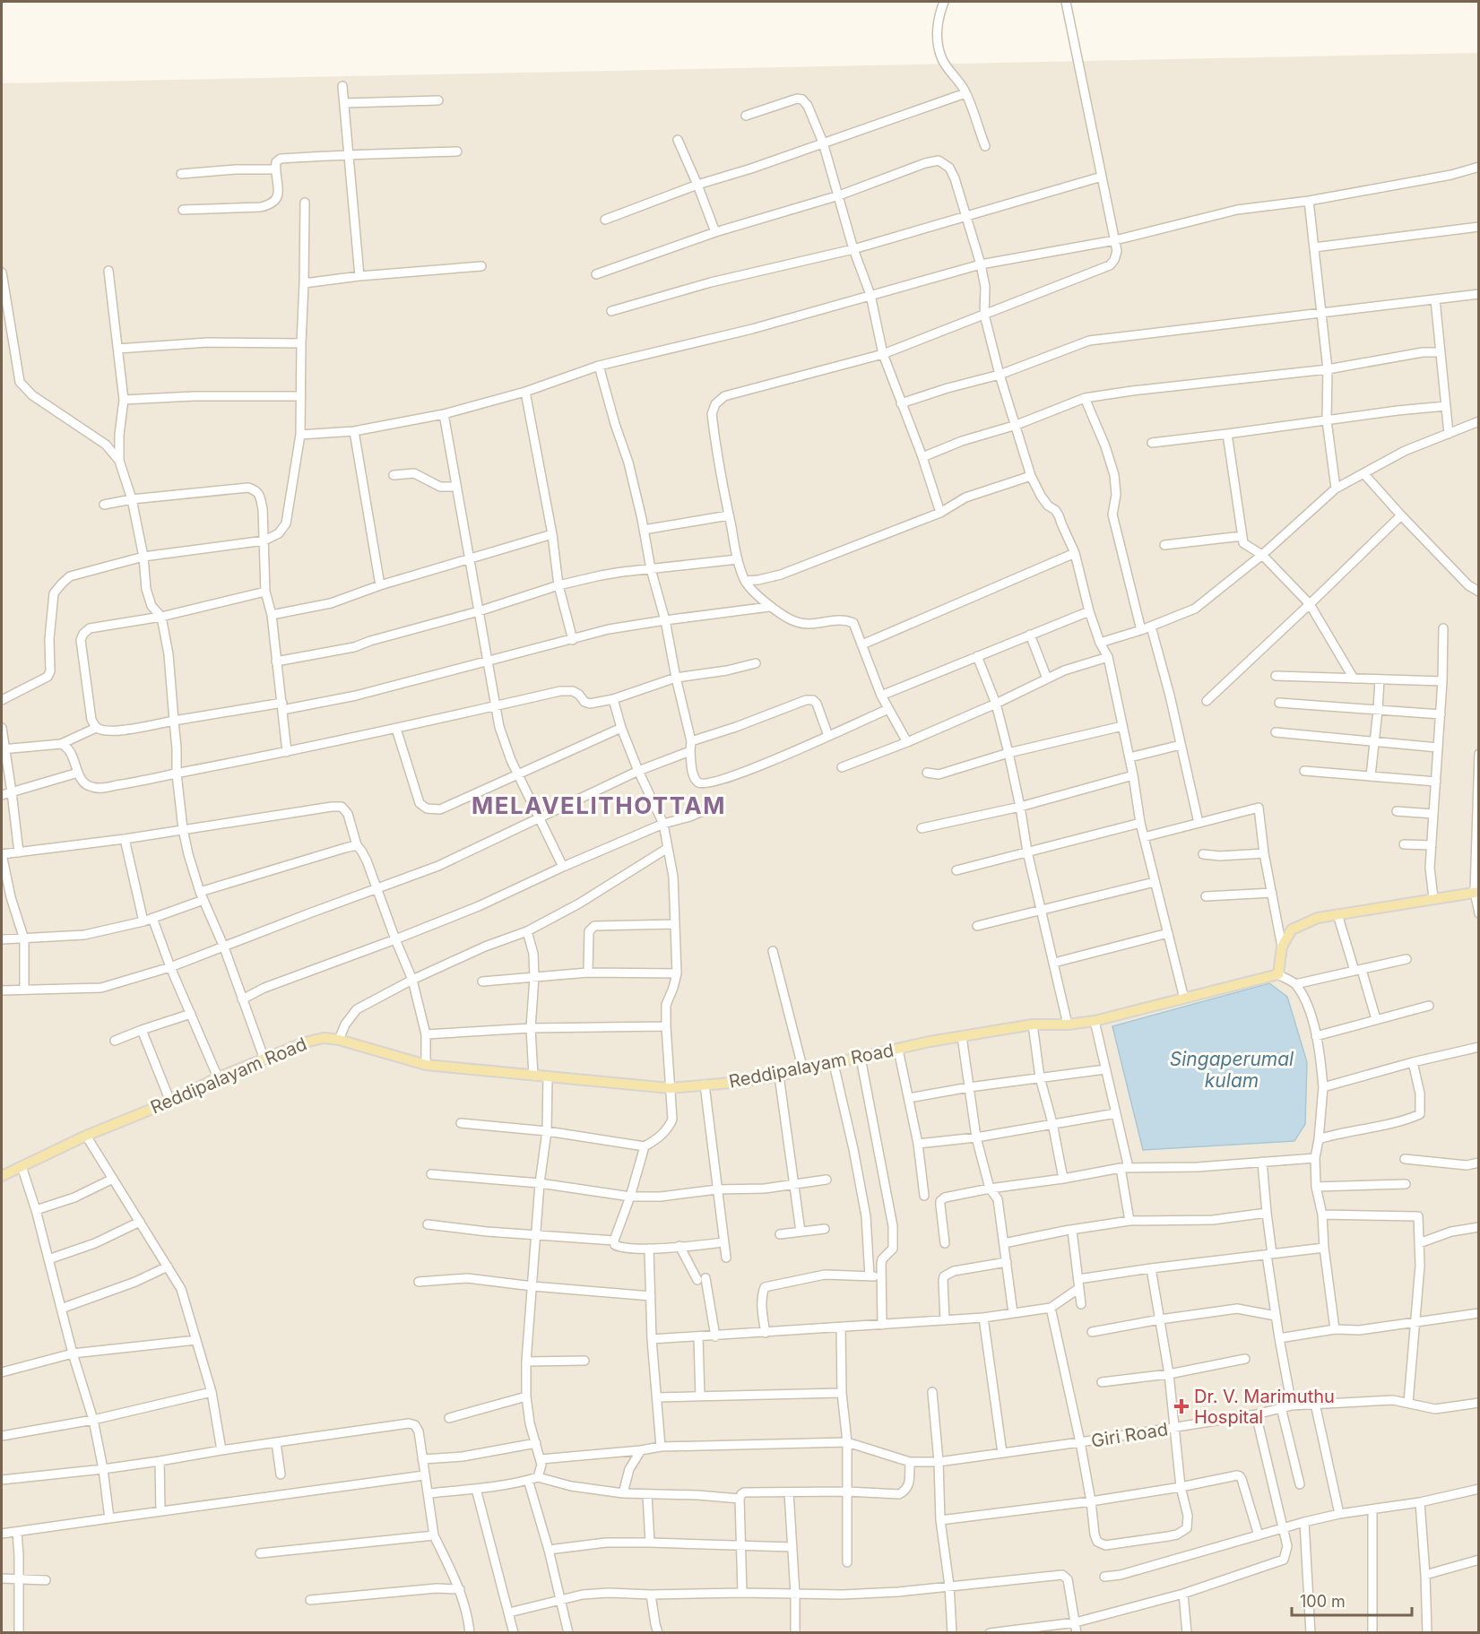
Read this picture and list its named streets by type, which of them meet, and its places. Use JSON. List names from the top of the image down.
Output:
{
  "streets": {
    "main road": ["Reddipalayam Road"],
    "street": ["Giri Road"]
  },
  "districts": ["MELAVELITHOTTAM"],
  "water": ["Singaperumal kulam"],
  "places": {
    "health": ["Dr. V. Marimuthu Hospital"]
  },
  "scale_bar": "100 m"
}
